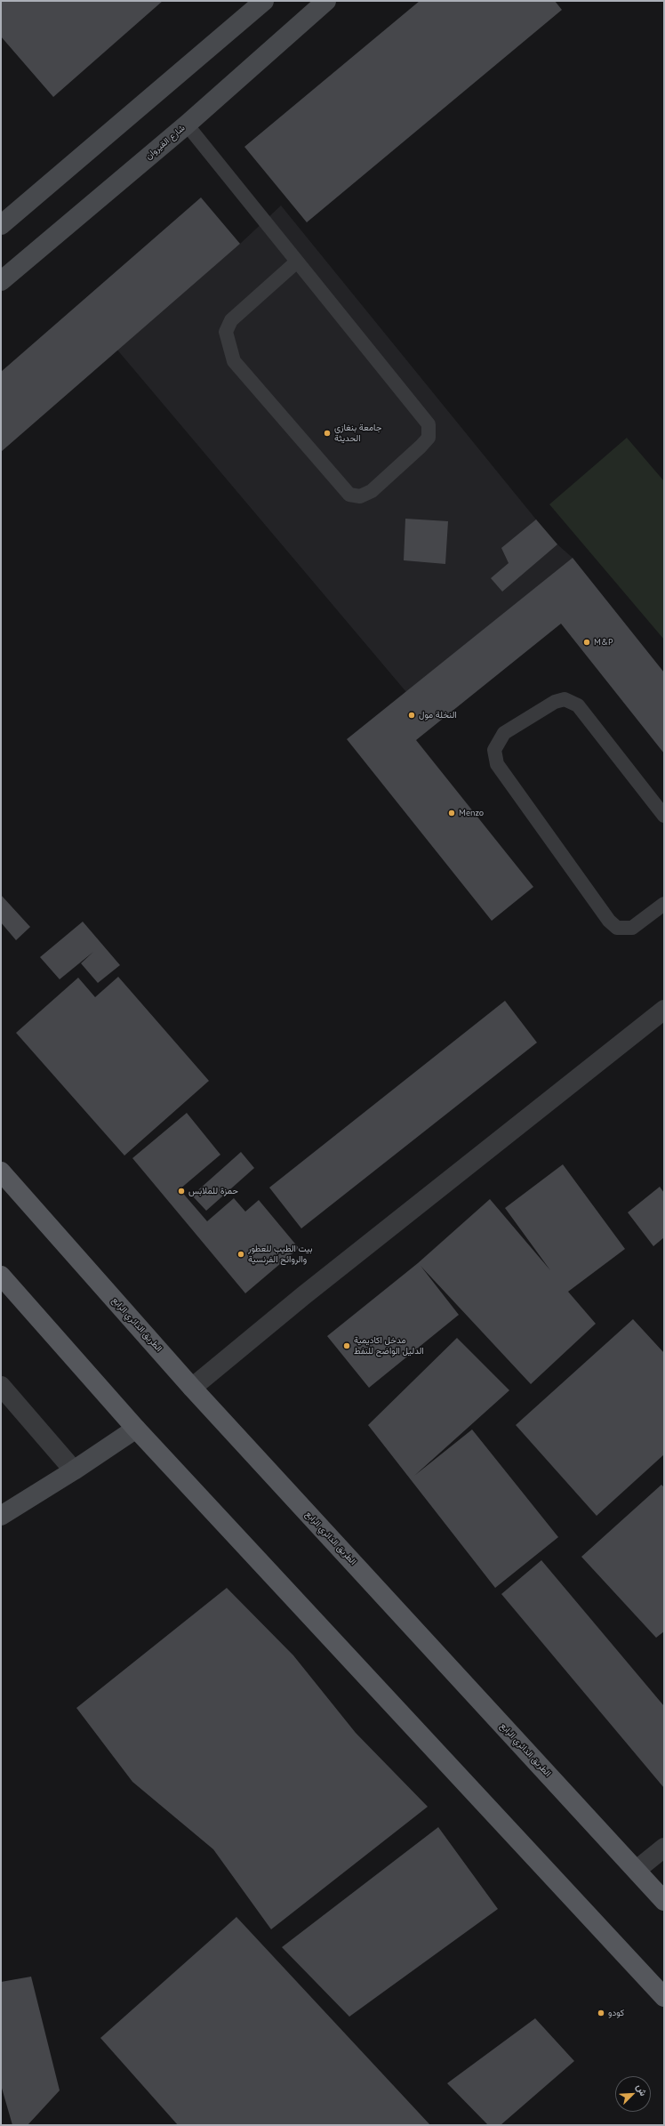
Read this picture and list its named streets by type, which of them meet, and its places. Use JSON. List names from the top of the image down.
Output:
{
  "streets": {
    "main road": ["شارع القيروان", "الطريق الدائري الرابع"]
  },
  "places": [
    "جامعة بنغازي الحديثة",
    "M&P",
    "النخلة مول",
    "Menzo",
    "حمزة للملابس",
    "بيت الطيب للعطور والروائح الفرنسية",
    "مدخل اكاديمية الدليل الواضح للنفط",
    "كودو"
  ],
  "north": "top right"
}
